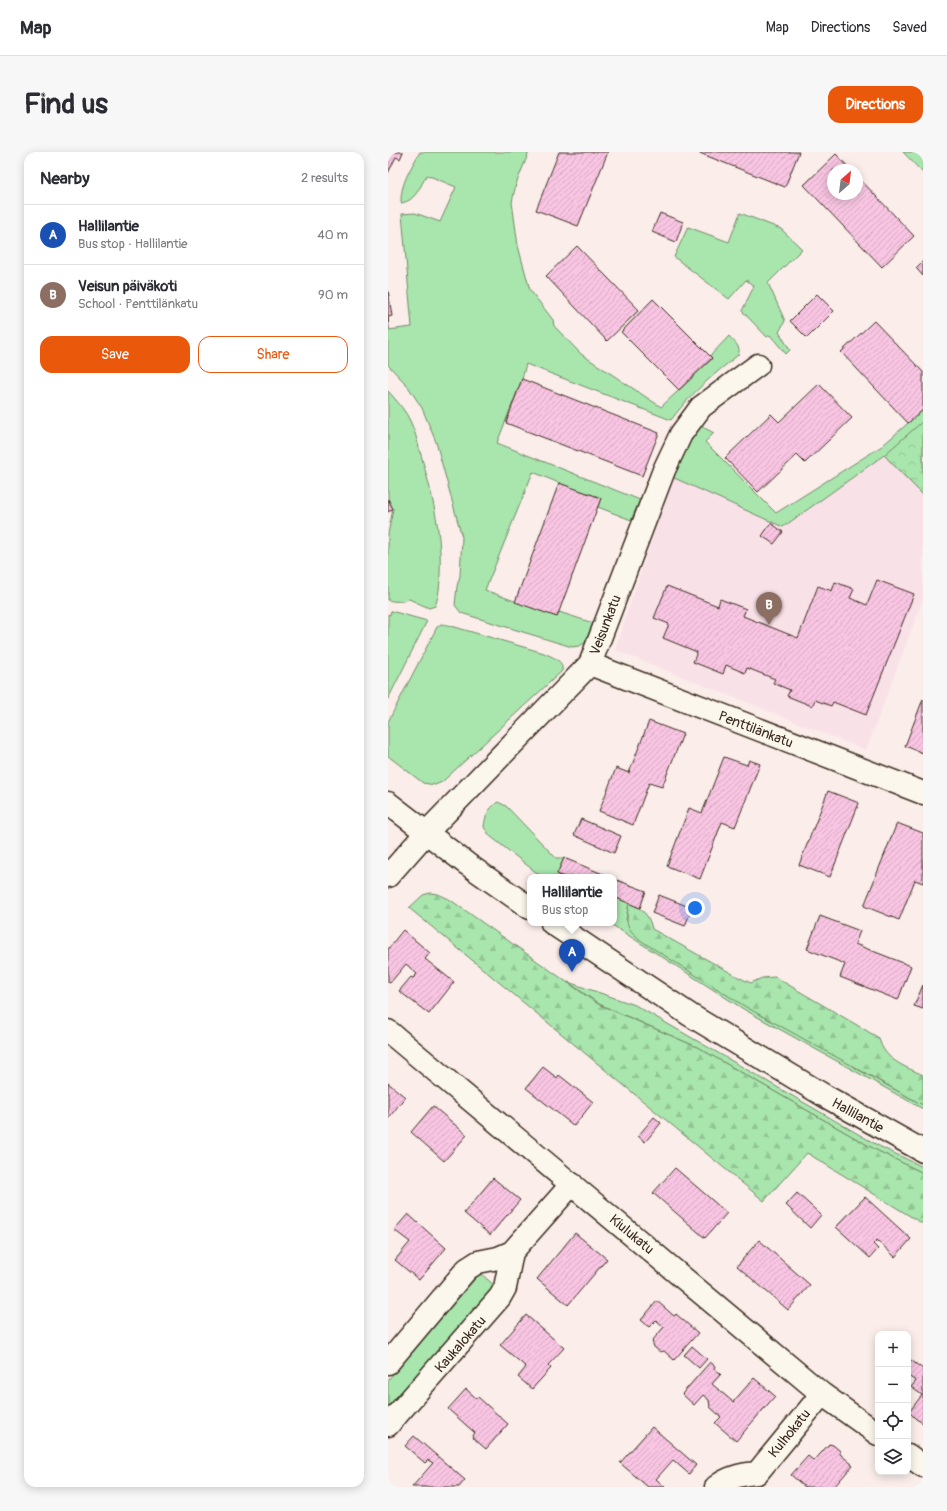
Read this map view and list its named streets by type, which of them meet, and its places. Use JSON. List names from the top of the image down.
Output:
{
  "streets": {
    "street": [
      "Veisunkatu",
      "Penttilänkatu",
      "Hallilantie",
      "Kiulukatu",
      "Kaukalokatu",
      "Kulhokatu"
    ]
  },
  "crossings": [
    ["Veisunkatu", "Penttilänkatu"],
    ["Kiulukatu", "Kulhokatu"]
  ],
  "north": "top right",
  "page": {
    "header": "Map",
    "nav": ["Map", "Directions", "Saved"],
    "buttons": [
      "Directions",
      ["Save", "Share"]
    ],
    "title": "Find us",
    "heading": ["Nearby", "2 results"],
    "list": [
      {
        "mark": "A",
        "name": "Hallilantie",
        "note": "Bus stop · Hallilantie",
        "value": "40 m"
      },
      {
        "mark": "B",
        "name": "Veisun päiväkoti",
        "note": "School · Penttilänkatu",
        "value": "90 m"
      }
    ],
    "pins": ["B", "A"],
    "popup": ["Hallilantie", "Bus stop"],
    "map_buttons": ["+", "−"]
  }
}
